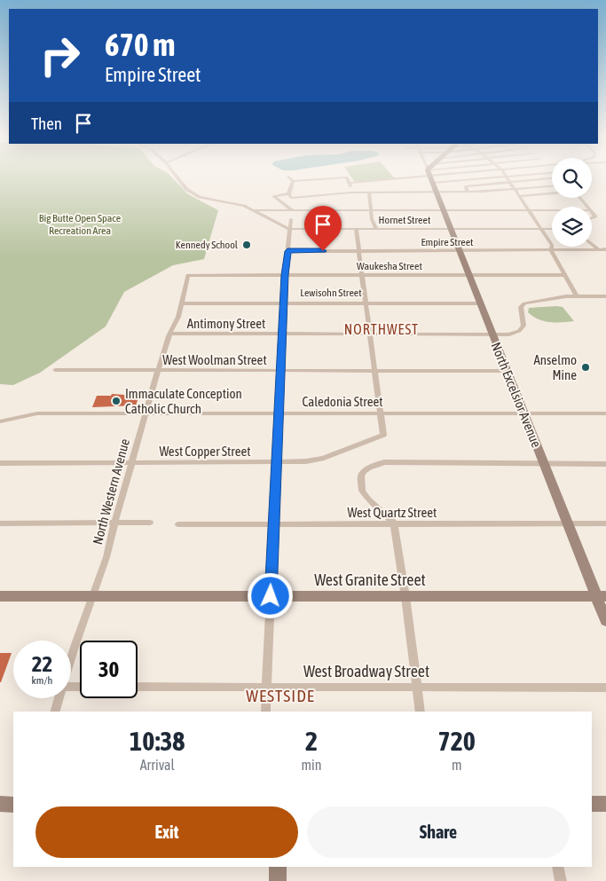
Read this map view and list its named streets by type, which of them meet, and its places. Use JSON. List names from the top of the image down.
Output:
{
  "streets": {
    "street": [
      "Hornet Street",
      "Empire Street",
      "Waukesha Street",
      "Lewisohn Street",
      "Antimony Street",
      "West Woolman Street",
      "North Excelsior Avenue",
      "Caledonia Street",
      "West Copper Street",
      "North Western Avenue",
      "West Quartz Street",
      "West Granite Street",
      "West Broadway Street"
    ]
  },
  "crossings": [
    ["Hornet Street", "North Excelsior Avenue"],
    ["Empire Street", "North Excelsior Avenue"],
    ["Waukesha Street", "North Excelsior Avenue"],
    ["Waukesha Street", "North Western Avenue"],
    ["Lewisohn Street", "North Excelsior Avenue"],
    ["Lewisohn Street", "North Western Avenue"],
    ["Antimony Street", "North Excelsior Avenue"],
    ["Antimony Street", "North Western Avenue"],
    ["West Woolman Street", "North Excelsior Avenue"],
    ["West Woolman Street", "North Western Avenue"],
    ["North Excelsior Avenue", "Caledonia Street"],
    ["North Excelsior Avenue", "West Quartz Street"],
    ["North Excelsior Avenue", "West Granite Street"],
    ["Caledonia Street", "West Copper Street"],
    ["Caledonia Street", "North Western Avenue"],
    ["West Copper Street", "North Western Avenue"],
    ["North Western Avenue", "West Granite Street"]
  ],
  "districts": ["NORTHWEST", "WESTSIDE"],
  "parks": ["Big Butte Open Space Recreation Area"],
  "places": ["Kennedy School", "Anselmo Mine", "Immaculate Conception Catholic Church"],
  "page": {
    "turn": ["670 m", "Empire Street"],
    "then": "Then",
    "speed": "22 km/h",
    "limit": "30",
    "eta": [
      "10:38",
      "Arrival",
      "2",
      "min",
      "720",
      "m"
    ],
    "buttons": ["Exit", "Share"]
  }
}
